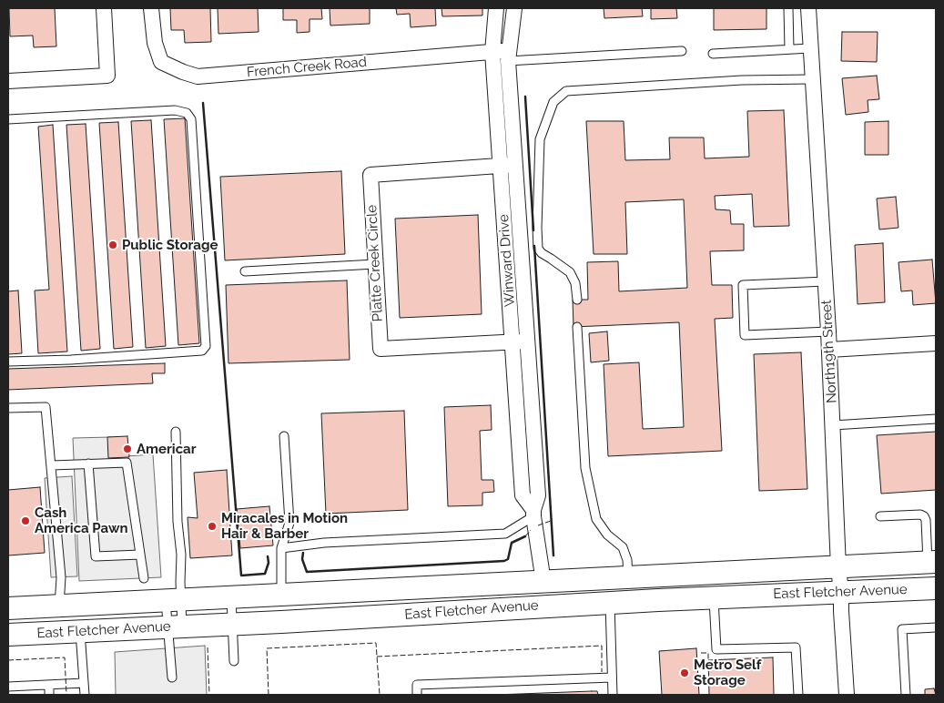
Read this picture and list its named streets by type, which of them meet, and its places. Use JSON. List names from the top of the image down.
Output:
{
  "streets": {
    "main road": ["East Fletcher Avenue"],
    "street": [
      "French Creek Road",
      "Winward Drive",
      "Platte Creek Circle",
      "North19th Street"
    ]
  },
  "crossings": [
    ["French Creek Road", "Winward Drive"],
    ["Winward Drive", "Platte Creek Circle"],
    ["Winward Drive", "East Fletcher Avenue"],
    ["North19th Street", "East Fletcher Avenue"]
  ],
  "places": [
    "Public Storage",
    "Americar",
    "Cash America Pawn",
    "Miracales in Motion Hair & Barber",
    "Metro Self Storage"
  ]
}
